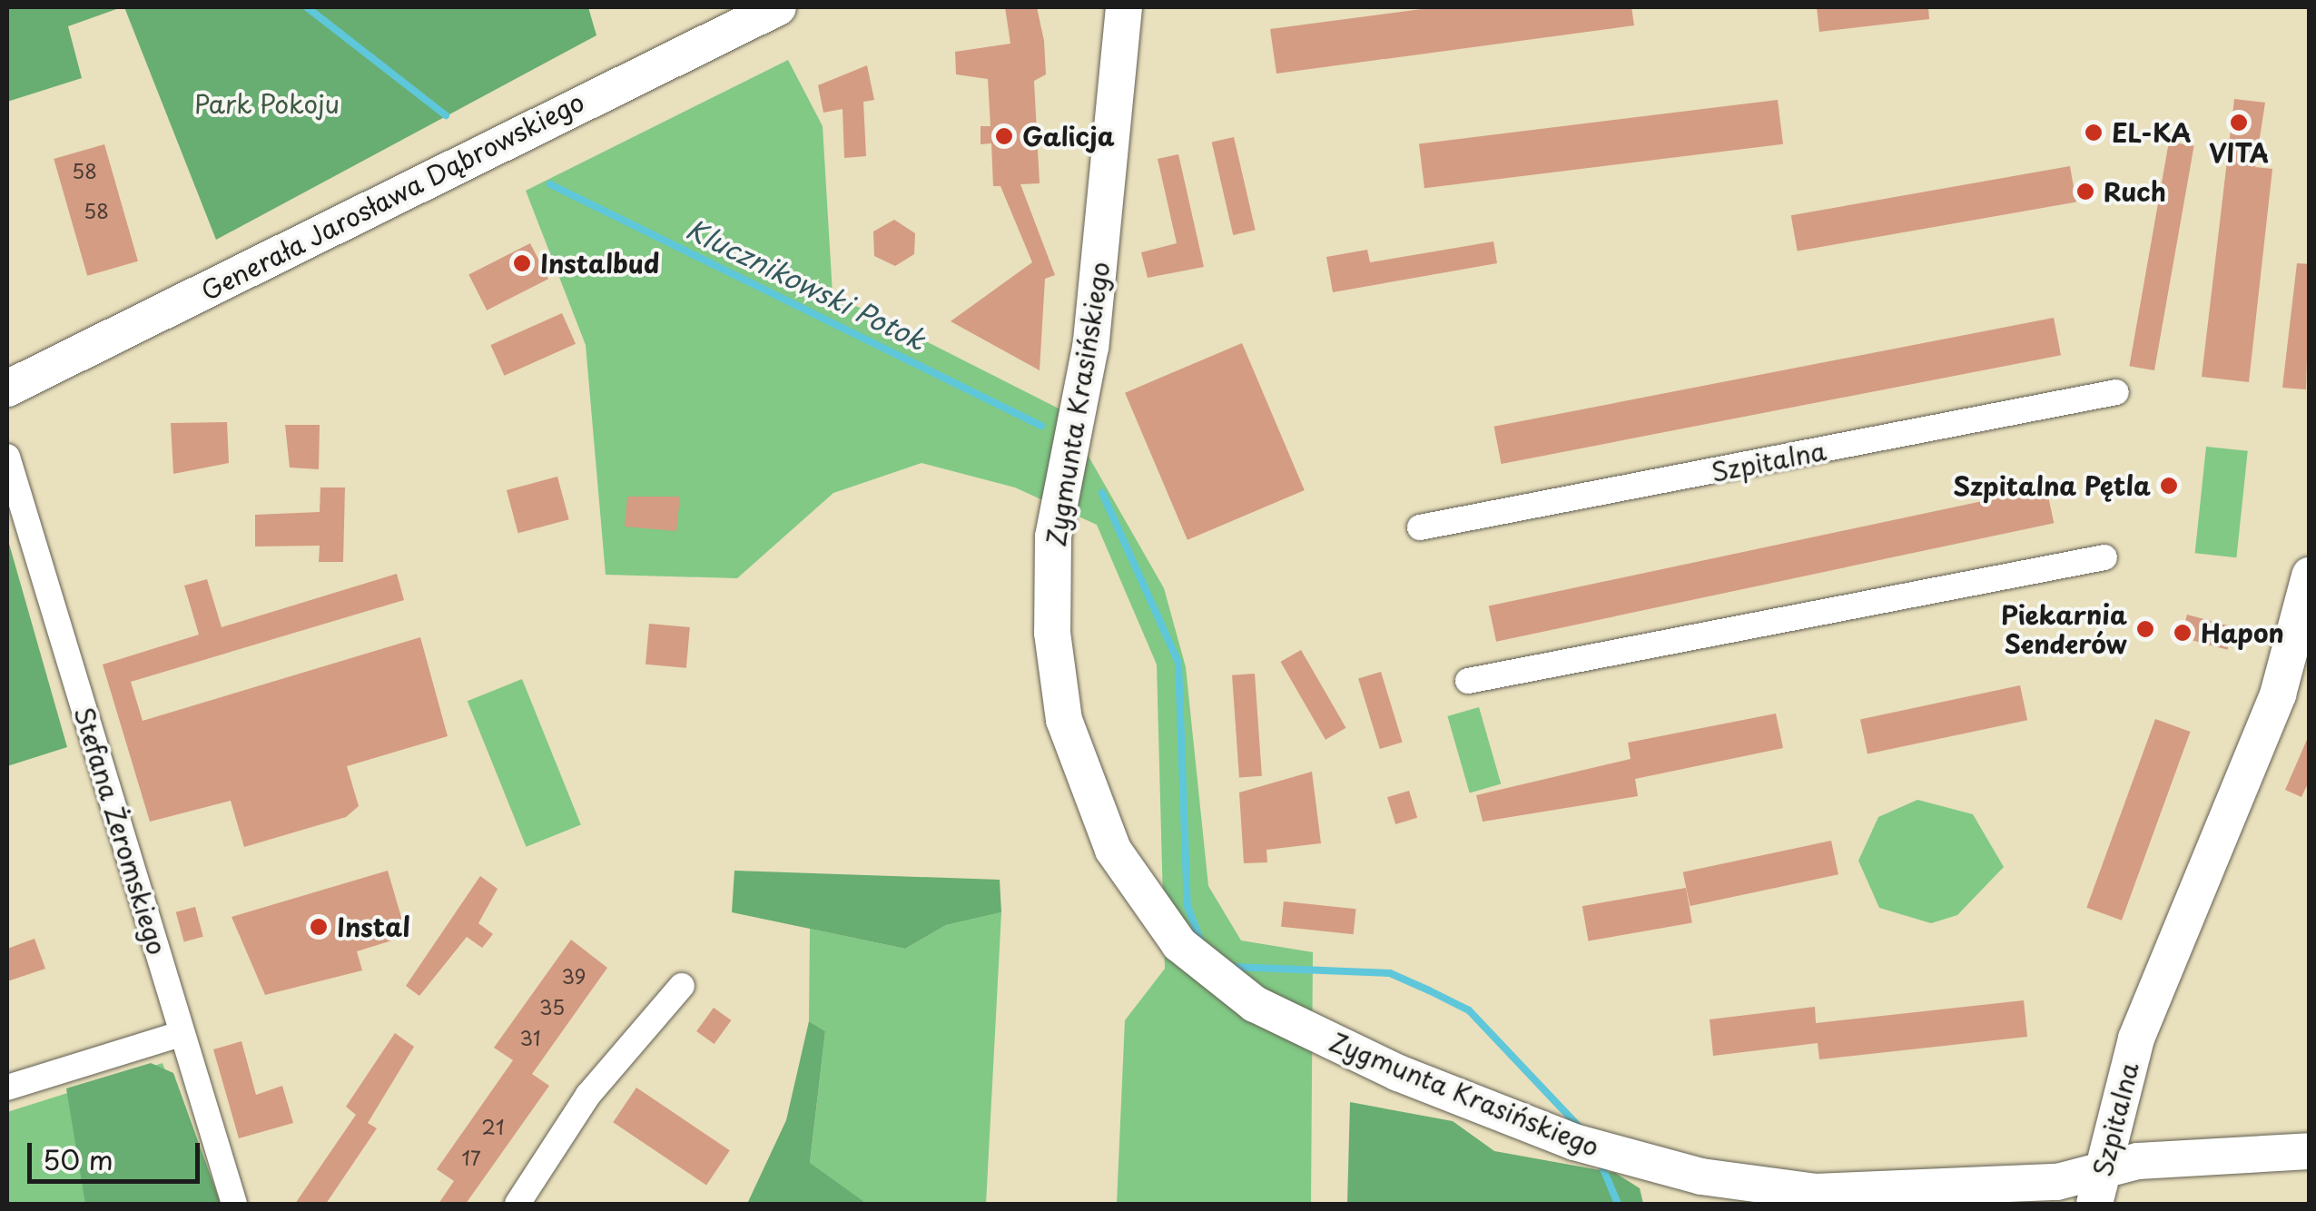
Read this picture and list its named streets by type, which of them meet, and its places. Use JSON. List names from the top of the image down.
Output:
{
  "streets": {
    "street": [
      "Generała Jarosława Dąbrowskiego",
      "Zygmunta Krasińskiego",
      "Szpitalna",
      "Stefana Żeromskiego"
    ]
  },
  "crossings": [
    ["Zygmunta Krasińskiego", "Szpitalna"]
  ],
  "water": ["Klucznikowski Potok"],
  "parks": ["Park Pokoju"],
  "places": [
    "VITA",
    "EL-KA",
    "Galicja",
    "Ruch",
    "Instalbud",
    "Szpitalna Pętla",
    "Piekarnia Senderów",
    "Hapon",
    "Instal"
  ],
  "house_numbers": [
    "58",
    "58",
    "39",
    "35",
    "31",
    "21",
    "17"
  ],
  "scale_bar": "50 m"
}
